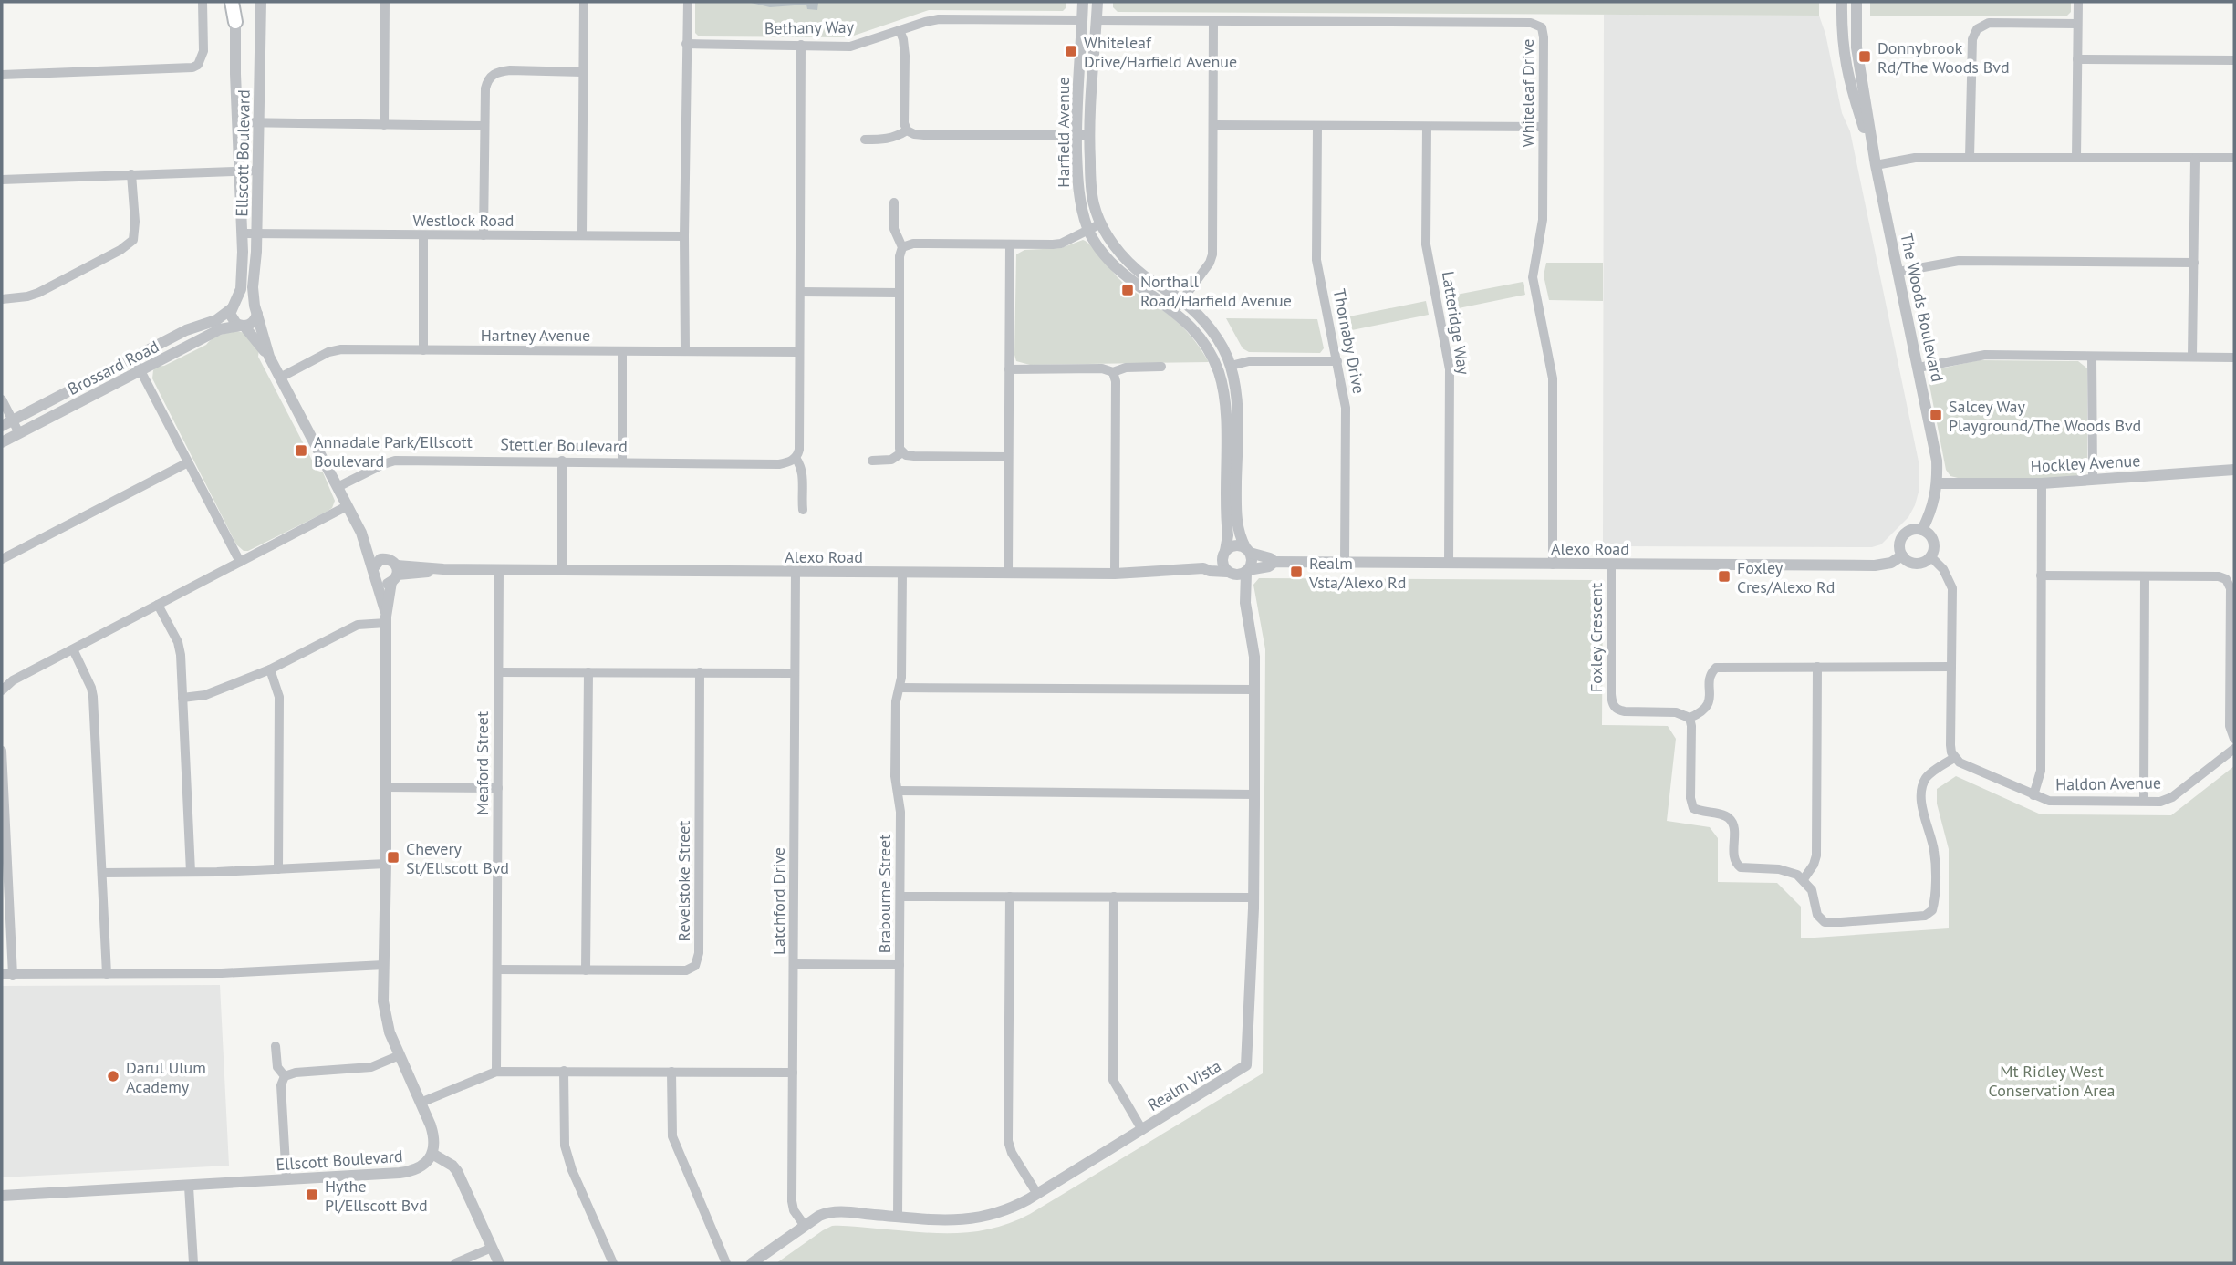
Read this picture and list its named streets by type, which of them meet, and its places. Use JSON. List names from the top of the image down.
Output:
{
  "streets": {
    "street": [
      "Bethany Way",
      "Whiteleaf Drive",
      "Harfield Avenue",
      "Ellscott Boulevard",
      "Westlock Road",
      "The Woods Boulevard",
      "Latteridge Way",
      "Hartney Avenue",
      "Thornaby Drive",
      "Brossard Road",
      "Stettler Boulevard",
      "Hockley Avenue",
      "Alexo Road",
      "Foxley Crescent",
      "Meaford Street",
      "Haldon Avenue",
      "Revelstoke Street",
      "Brabourne Street",
      "Latchford Drive",
      "Realm Vista"
    ]
  },
  "crossings": [
    ["Bethany Way", "Harfield Avenue"],
    ["Whiteleaf Drive", "Harfield Avenue"],
    ["Whiteleaf Drive", "Alexo Road"],
    ["Harfield Avenue", "Alexo Road"],
    ["Harfield Avenue", "Realm Vista"],
    ["Ellscott Boulevard", "Westlock Road"],
    ["Ellscott Boulevard", "Hartney Avenue"],
    ["Ellscott Boulevard", "Brossard Road"],
    ["Ellscott Boulevard", "Stettler Boulevard"],
    ["Ellscott Boulevard", "Alexo Road"],
    ["The Woods Boulevard", "Hockley Avenue"],
    ["The Woods Boulevard", "Alexo Road"],
    ["Latteridge Way", "Alexo Road"],
    ["Thornaby Drive", "Alexo Road"],
    ["Alexo Road", "Foxley Crescent"],
    ["Alexo Road", "Meaford Street"],
    ["Alexo Road", "Brabourne Street"],
    ["Alexo Road", "Latchford Drive"],
    ["Alexo Road", "Realm Vista"],
    ["Meaford Street", "Revelstoke Street"],
    ["Brabourne Street", "Realm Vista"],
    ["Latchford Drive", "Realm Vista"]
  ],
  "parks": ["Mt Ridley West Conservation Area"],
  "places": {
    "transit": [
      "Whiteleaf Drive/Harfield Avenue",
      "Donnybrook Rd/The Woods Bvd",
      "Northall Road/Harfield Avenue",
      "Salcey Way Playground/The Woods Bvd",
      "Annadale Park/Ellscott Boulevard",
      "Realm Vsta/Alexo Rd",
      "Foxley Cres/Alexo Rd",
      "Chevery St/Ellscott Bvd",
      "Hythe Pl/Ellscott Bvd"
    ],
    "other": ["Darul Ulum Academy"]
  }
}
